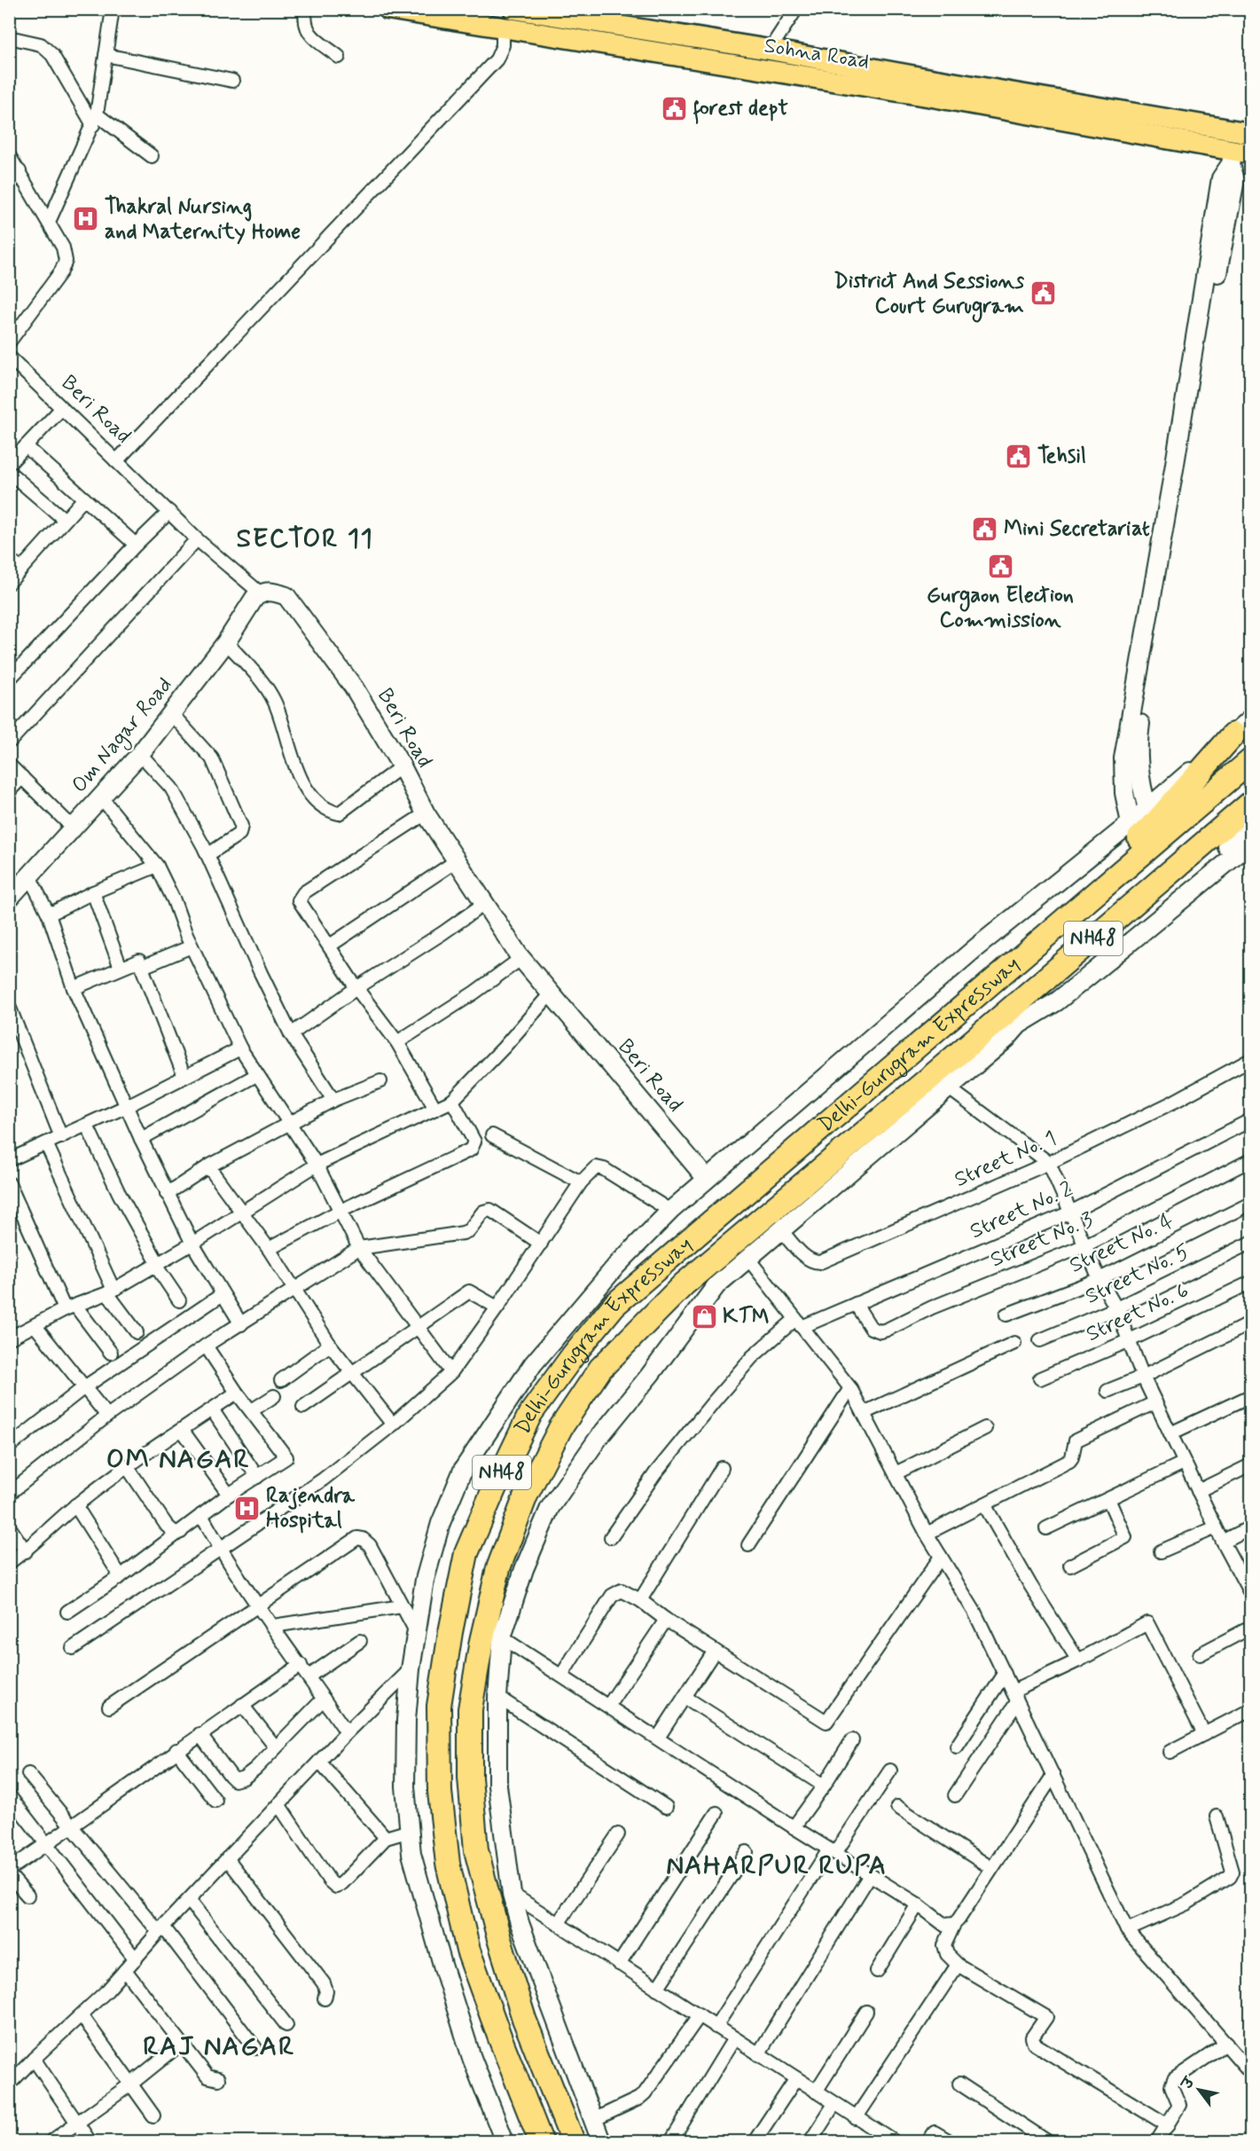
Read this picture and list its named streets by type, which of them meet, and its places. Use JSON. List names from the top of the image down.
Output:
{
  "streets": {
    "highway": ["NH48", "Delhi-Gurugram Expressway"],
    "main road": ["Sohna Road", "Beri Road", "Om Nagar Road"],
    "street": [
      "Street No. 1",
      "Street No. 2",
      "Street No. 3",
      "Street No. 4",
      "Street No. 5",
      "Street No. 6"
    ]
  },
  "crossings": [
    ["Beri Road", "Om Nagar Road"],
    ["Street No. 2", "Street No. 3"]
  ],
  "districts": [
    "SECTOR 11",
    "OM NAGAR",
    "NAHARPUR RUPA",
    "RAJ NAGAR"
  ],
  "places": {
    "public building": [
      "forest dept",
      "District And Sessions Court Gurugram",
      "Tehsil",
      "Mini Secretariat",
      "Gurgaon Election Commission"
    ],
    "hospital": ["Thakral Nursing and Maternity Home", "Rajendra Hospital"],
    "shop": ["KTM"]
  },
  "north": "top left"
}
